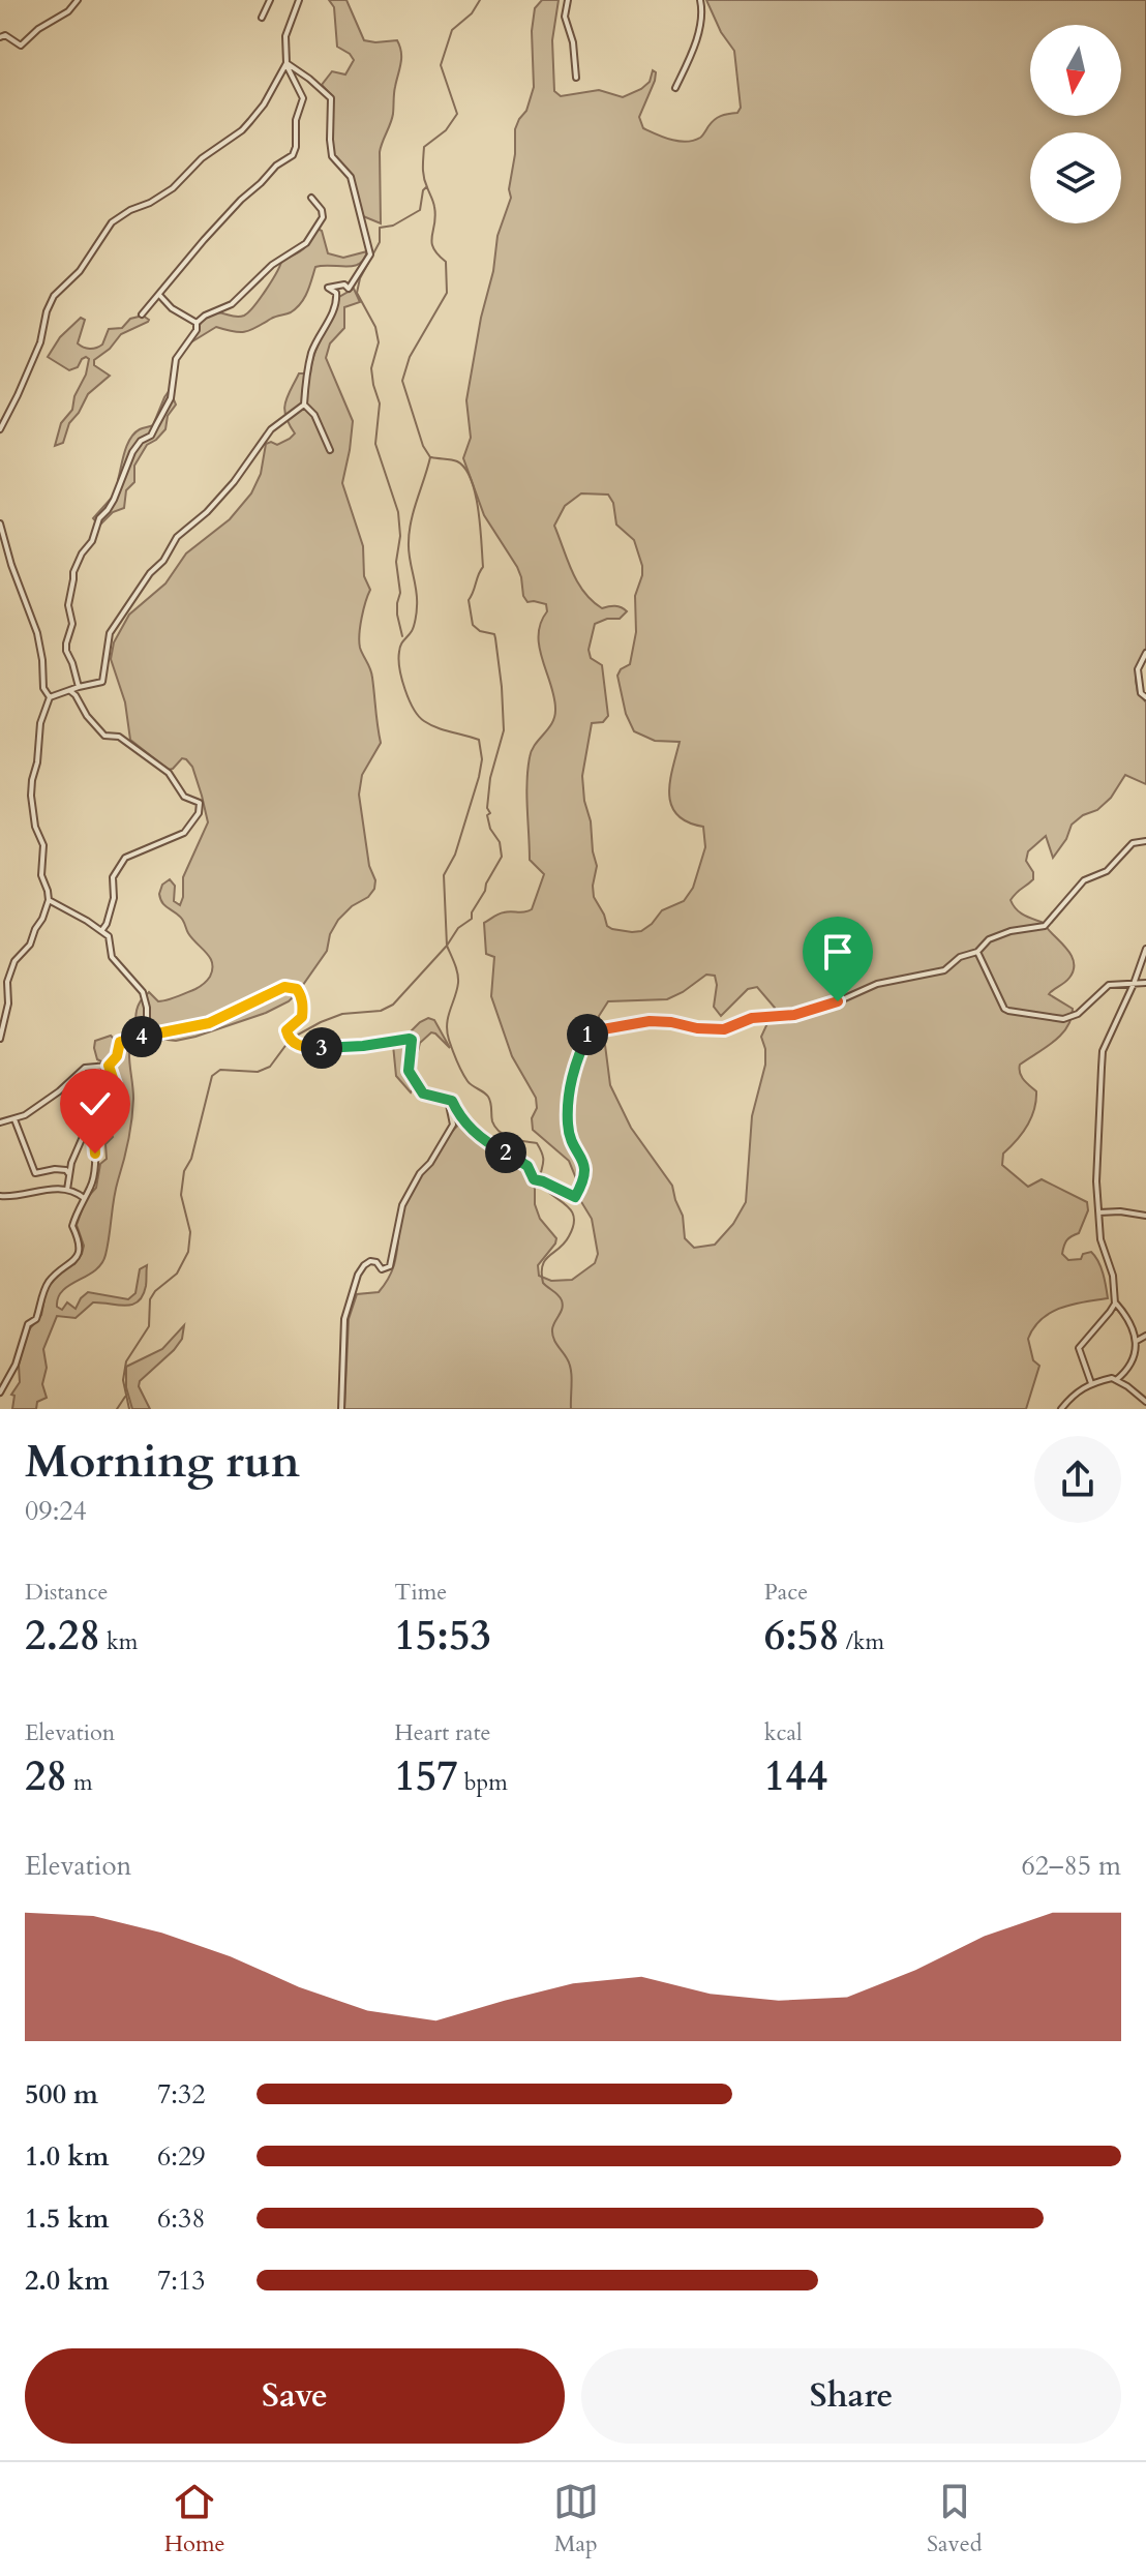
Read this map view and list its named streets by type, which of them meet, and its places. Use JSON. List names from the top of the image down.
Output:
{
  "north": "bottom",
  "page": {
    "pins": [
      "1",
      "4",
      "3",
      "2"
    ],
    "heading": ["Morning run", "09:24"],
    "stats": [
      ["Distance", "2.28 km"],
      ["Time", "15:53"],
      ["Pace", "6:58 /km"],
      ["Elevation", "28 m"],
      ["Heart rate", "157 bpm"],
      ["kcal", "144"]
    ],
    "chart": ["Elevation", "62–85 m"],
    "list": [
      {
        "name": "500 m",
        "note": "7:32"
      },
      {
        "name": "1.0 km",
        "note": "6:29"
      },
      {
        "name": "1.5 km",
        "note": "6:38"
      },
      {
        "name": "2.0 km",
        "note": "7:13"
      }
    ],
    "buttons": ["Save", "Share"],
    "tabs": ["Home", "Map", "Saved"]
  }
}
